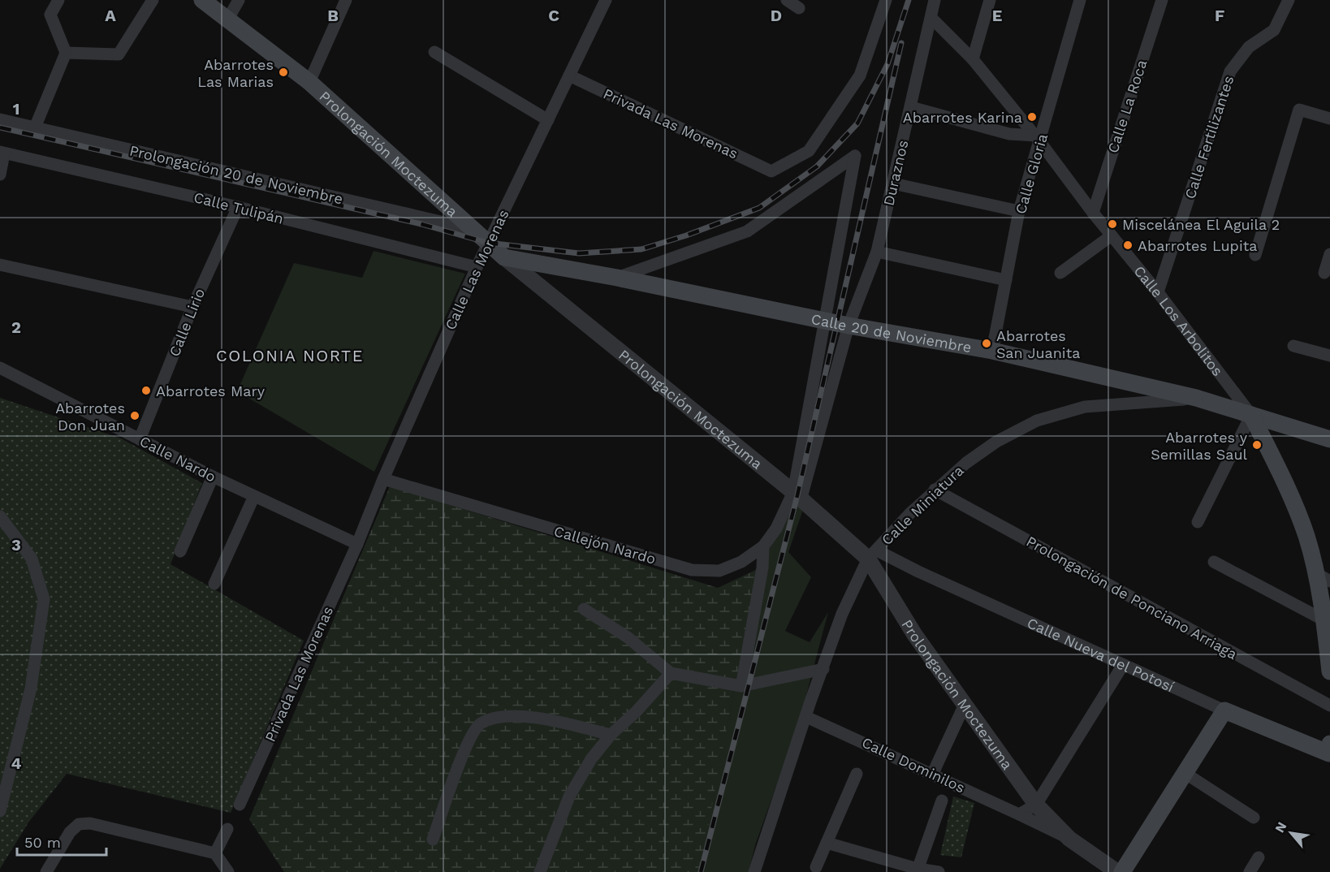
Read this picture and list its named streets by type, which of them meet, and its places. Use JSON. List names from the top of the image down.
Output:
{
  "streets": {
    "main road": [
      "Prolongación Moctezuma",
      "Calle Los Arbolitos",
      "Calle 20 de Noviembre",
      "Calle Nueva del Potosí"
    ],
    "street": [
      "Calle La Roca",
      "Privada Las Morenas",
      "Calle Fertilizantes",
      "Duraznos",
      "Calle Gloria",
      "Prolongación 20 de Noviembre",
      "Calle Tulipán",
      "Calle Las Morenas",
      "Calle Lirio",
      "Calle Nardo",
      "Calle Miniatura",
      "Callejón Nardo",
      "Prolongación de Ponciano Arriaga",
      "Calle Dominilos"
    ]
  },
  "crossings": [
    ["Calle La Roca", "Calle Los Arbolitos"],
    ["Privada Las Morenas", "Calle Las Morenas"],
    ["Privada Las Morenas", "Calle Nardo"],
    ["Calle Fertilizantes", "Calle Los Arbolitos"],
    ["Prolongación Moctezuma", "Duraznos"],
    ["Prolongación Moctezuma", "Prolongación 20 de Noviembre"],
    ["Prolongación Moctezuma", "Calle Las Morenas"],
    ["Prolongación Moctezuma", "Calle 20 de Noviembre"],
    ["Prolongación Moctezuma", "Calle Miniatura"],
    ["Prolongación Moctezuma", "Callejón Nardo"],
    ["Prolongación Moctezuma", "Calle Nueva del Potosí"],
    ["Prolongación Moctezuma", "Calle Dominilos"],
    ["Duraznos", "Calle Los Arbolitos"],
    ["Duraznos", "Calle 20 de Noviembre"],
    ["Duraznos", "Callejón Nardo"],
    ["Calle Gloria", "Calle Los Arbolitos"],
    ["Calle Gloria", "Calle 20 de Noviembre"],
    ["Calle Tulipán", "Calle Las Morenas"],
    ["Calle Tulipán", "Calle Lirio"],
    ["Calle Las Morenas", "Calle Nardo"],
    ["Calle Las Morenas", "Callejón Nardo"],
    ["Calle Los Arbolitos", "Calle 20 de Noviembre"],
    ["Calle Lirio", "Calle Nardo"],
    ["Calle 20 de Noviembre", "Calle Miniatura"],
    ["Calle Miniatura", "Prolongación de Ponciano Arriaga"],
    ["Calle Miniatura", "Calle Nueva del Potosí"],
    ["Calle Miniatura", "Calle Dominilos"]
  ],
  "districts": ["COLONIA NORTE"],
  "places": [
    "Abarrotes Las Marias",
    "Abarrotes Karina",
    "Miscelánea El Aguila 2",
    "Abarrotes Lupita",
    "Abarrotes San Juanita",
    "Abarrotes Mary",
    "Abarrotes Don Juan",
    "Abarrotes y Semillas Saul"
  ],
  "scale_bar": "50 m",
  "north": "top left",
  "grid": {
    "columns": [
      "A",
      "B",
      "C",
      "D",
      "E",
      "F"
    ],
    "rows": [
      "1",
      "2",
      "3",
      "4"
    ]
  }
}
